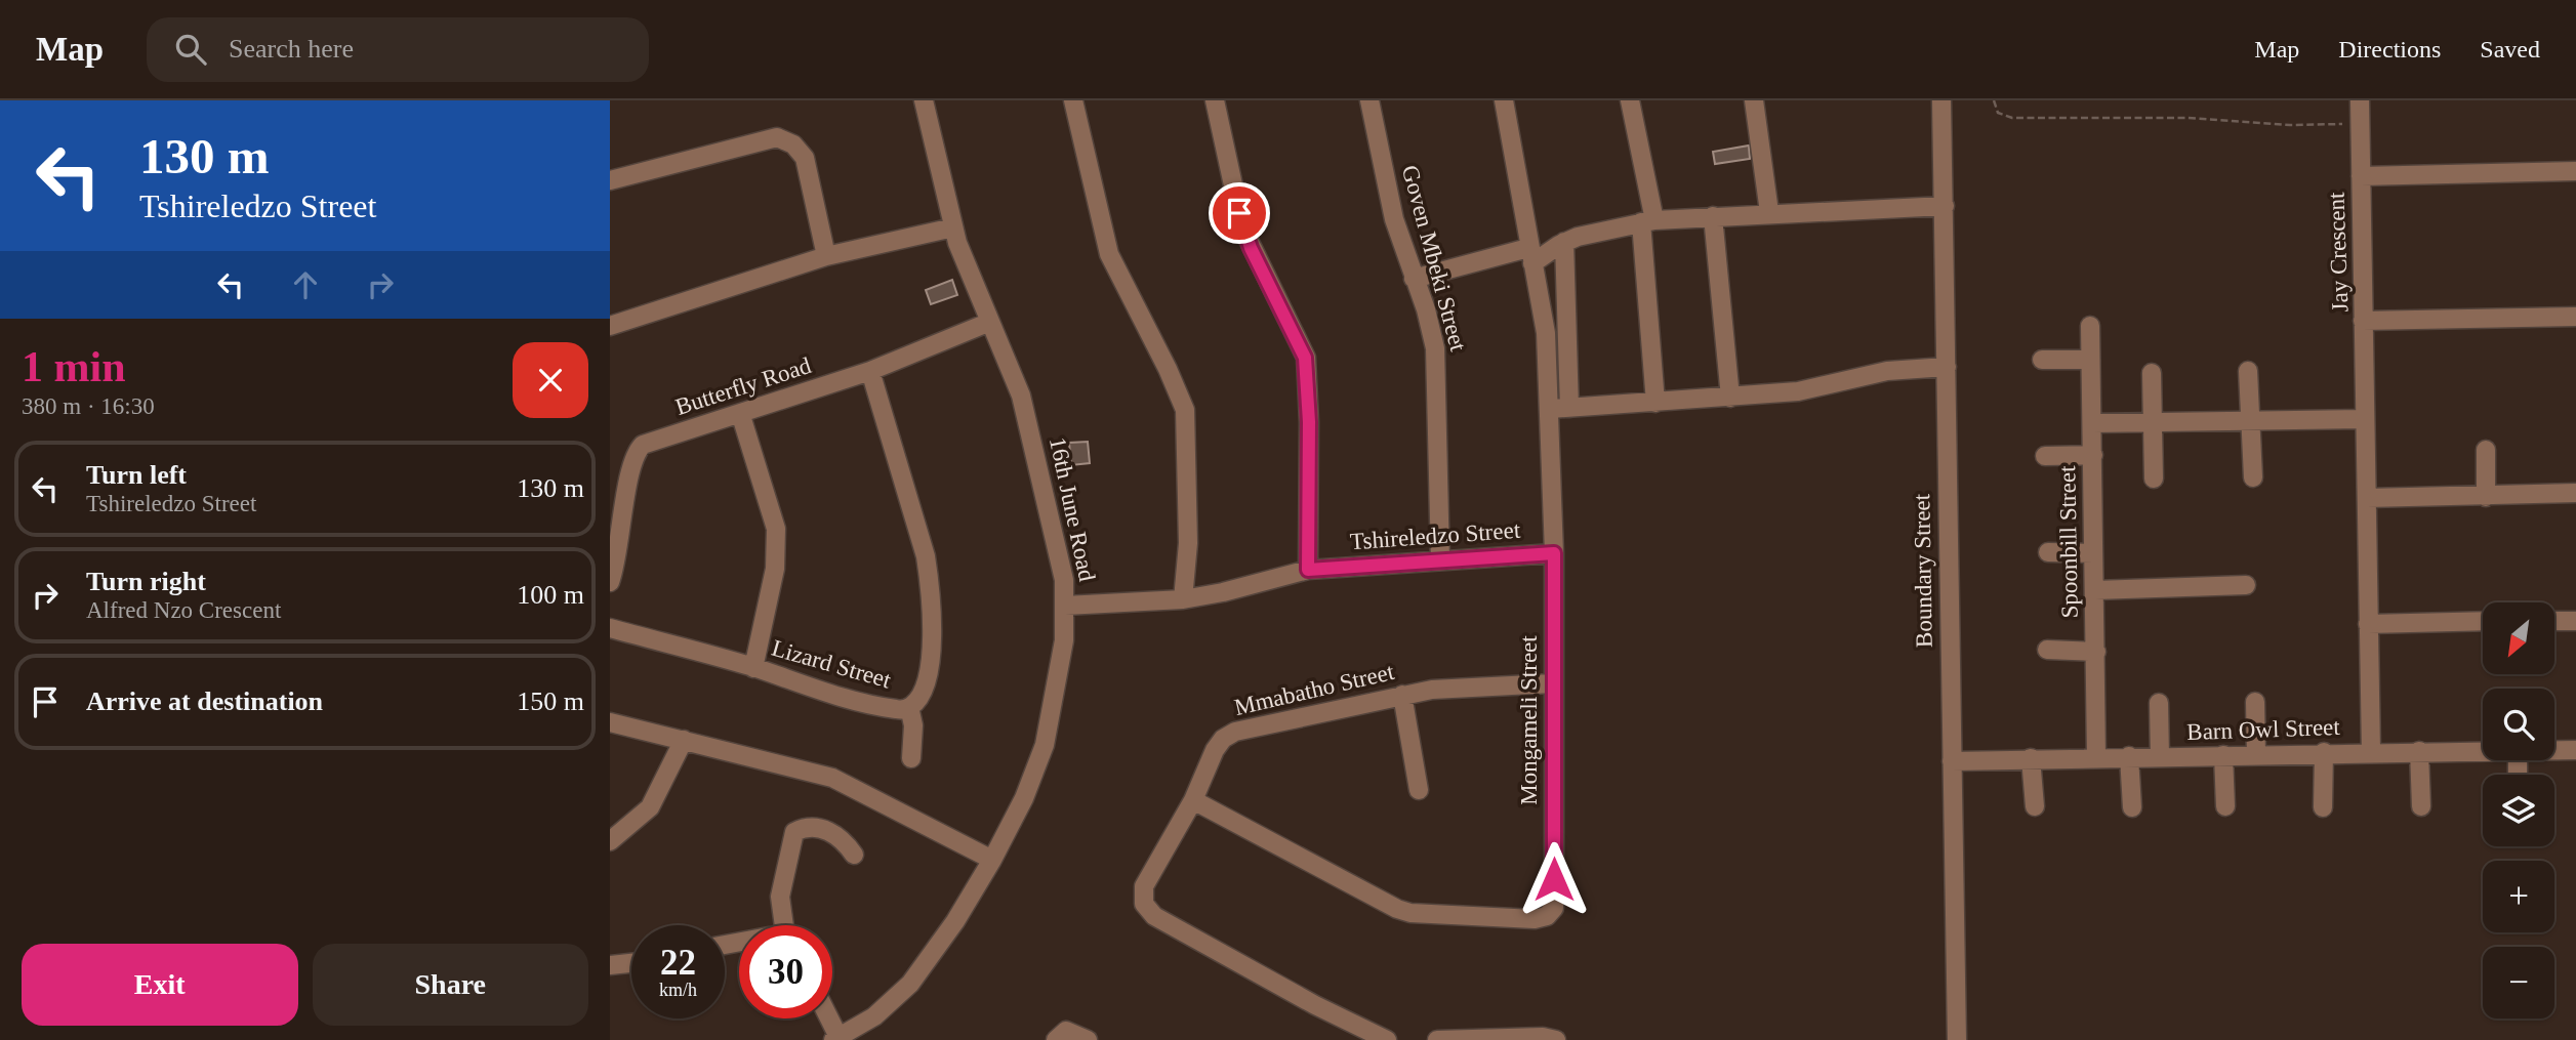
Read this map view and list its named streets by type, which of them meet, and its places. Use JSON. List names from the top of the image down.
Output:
{
  "streets": {
    "street": [
      "Jay Crescent",
      "Goven Mbeki Street",
      "Butterfly Road",
      "16th June Road",
      "Tshireledzo Street",
      "Spoonbill Street",
      "Boundary Street",
      "Lizard Street",
      "Mmabatho Street",
      "Mongameli Street",
      "Barn Owl Street"
    ]
  },
  "crossings": [
    ["Goven Mbeki Street", "Tshireledzo Street"],
    ["Butterfly Road", "16th June Road"],
    ["Butterfly Road", "Lizard Street"],
    ["16th June Road", "Tshireledzo Street"],
    ["Tshireledzo Street", "Mongameli Street"],
    ["Spoonbill Street", "Barn Owl Street"],
    ["Boundary Street", "Barn Owl Street"],
    ["Mmabatho Street", "Mongameli Street"]
  ],
  "north": "bottom left",
  "page": {
    "header": "Map",
    "search": "Search here",
    "nav": ["Map", "Directions", "Saved"],
    "turn": ["130 m", "Tshireledzo Street"],
    "heading": ["1 min", "380 m · 16:30"],
    "list": [
      {
        "name": "Turn left",
        "note": "Tshireledzo Street",
        "value": "130 m"
      },
      {
        "name": "Turn right",
        "note": "Alfred Nzo Crescent",
        "value": "100 m"
      },
      {
        "name": "Arrive at destination",
        "value": "150 m"
      }
    ],
    "map_buttons": ["+", "−"],
    "speed": "22 km/h",
    "limit": "30",
    "buttons": ["Exit", "Share"]
  }
}
